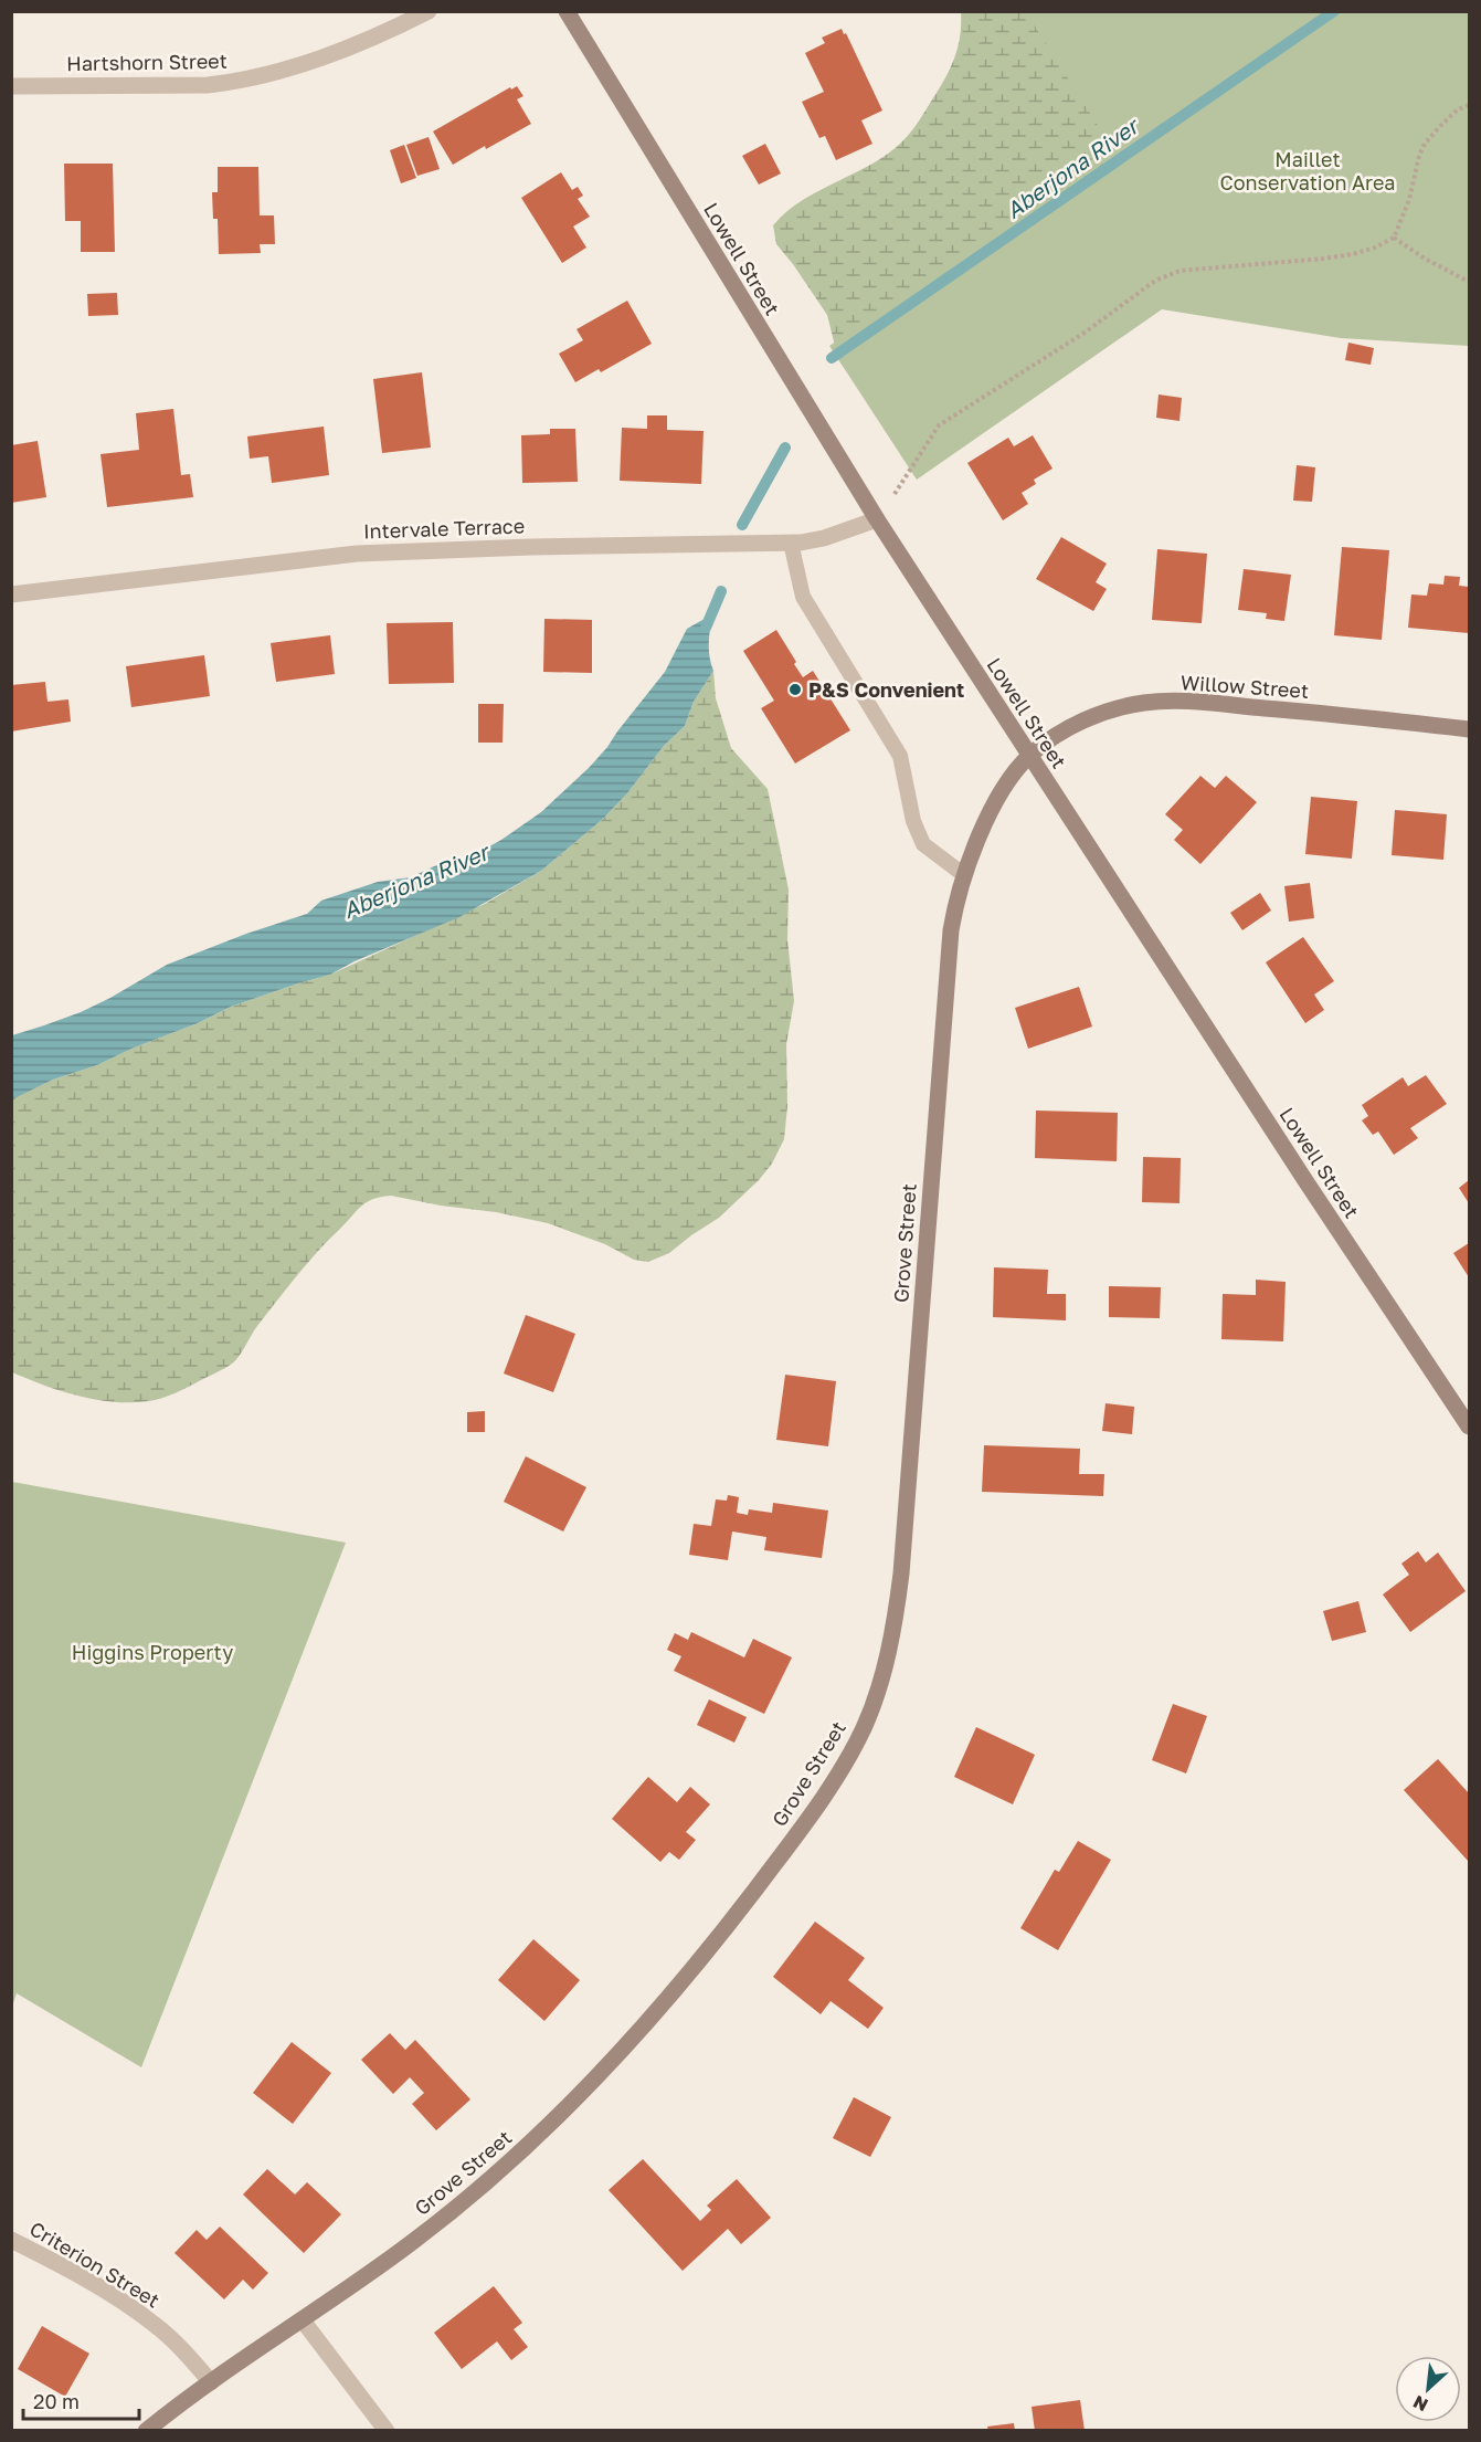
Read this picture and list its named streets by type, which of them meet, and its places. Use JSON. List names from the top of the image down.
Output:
{
  "streets": {
    "main road": ["Lowell Street", "Willow Street", "Grove Street"],
    "street": ["Hartshorn Street", "Intervale Terrace", "Criterion Street"]
  },
  "crossings": [
    ["Lowell Street", "Intervale Terrace"],
    ["Lowell Street", "Willow Street"],
    ["Lowell Street", "Grove Street"],
    ["Willow Street", "Grove Street"],
    ["Grove Street", "Criterion Street"]
  ],
  "water": ["Aberjona River"],
  "parks": ["Maillet Conservation Area", "Higgins Property"],
  "places": ["P&S Convenient"],
  "scale_bar": "20 m",
  "north": "bottom left"
}
